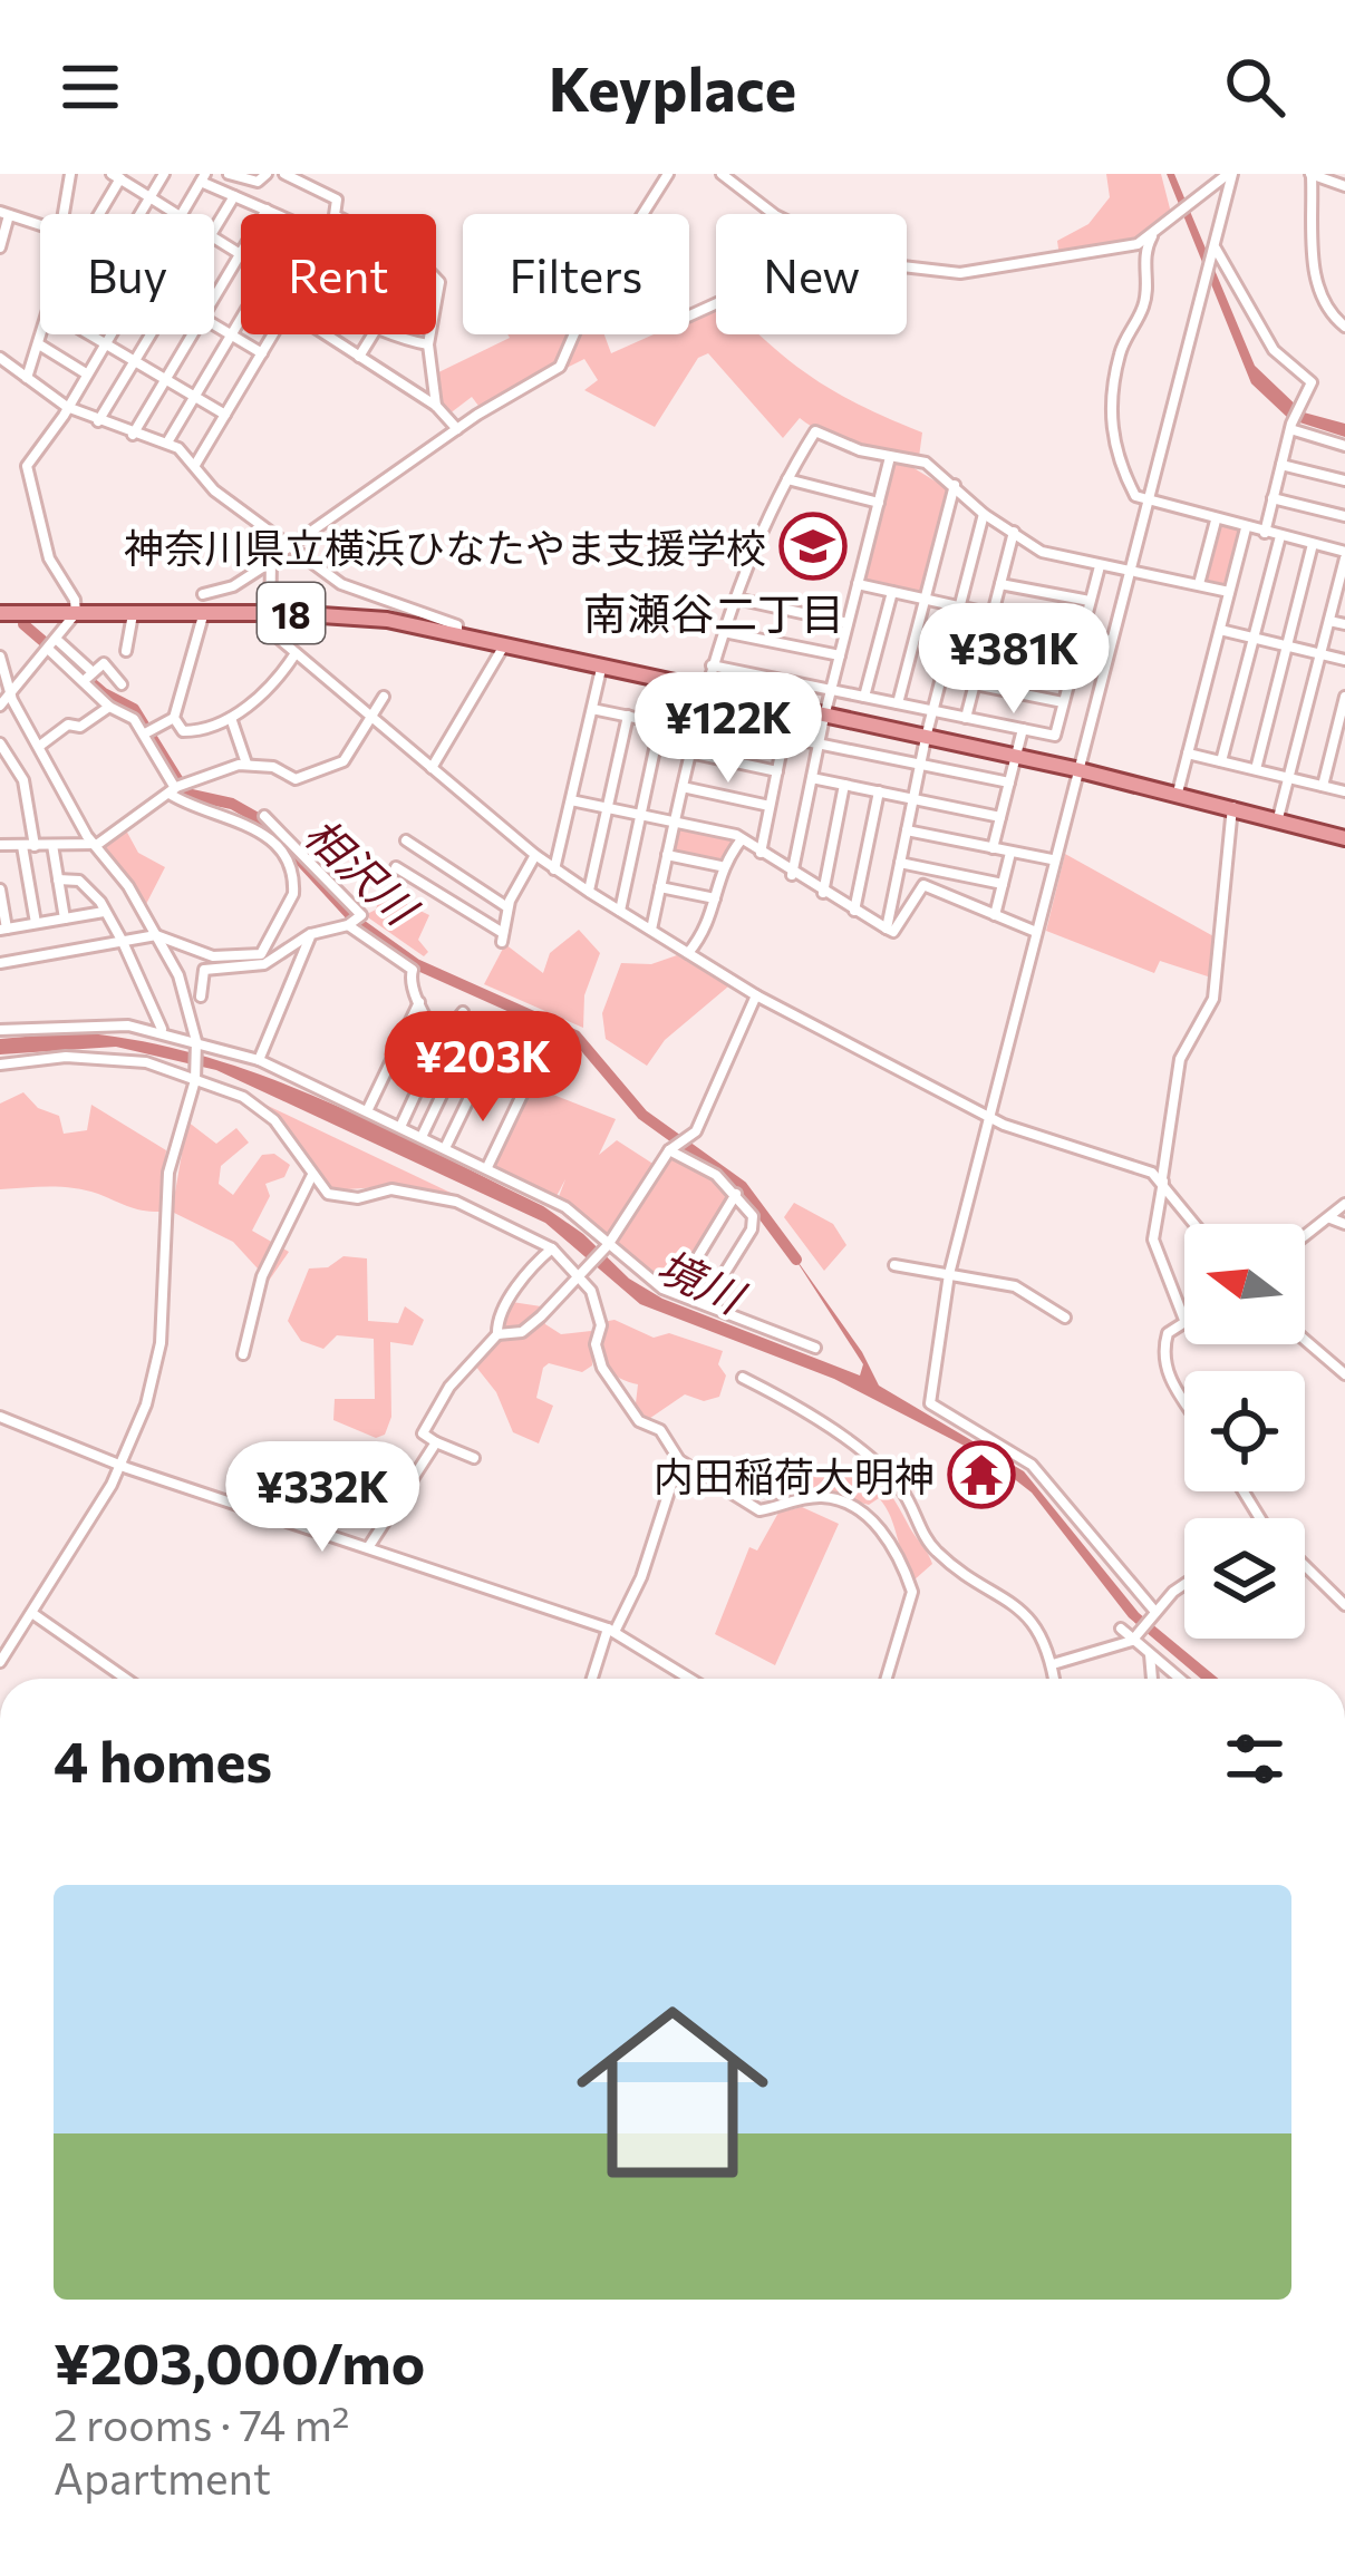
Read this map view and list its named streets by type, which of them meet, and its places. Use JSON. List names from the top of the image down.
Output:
{
  "streets": {
    "main road": ["18"]
  },
  "districts": ["南瀬谷二丁目"],
  "water": ["相沢川", "境川"],
  "places": {
    "school or university": ["神奈川県立横浜ひなたやま支援学校"],
    "temple": ["内田稲荷大明神"]
  },
  "north": "left",
  "page": {
    "header": "Keyplace",
    "chip": [
      "Buy",
      "Rent",
      "Filters",
      "New"
    ],
    "price": [
      "¥381K",
      "¥122K",
      "¥203K",
      "¥332K"
    ],
    "heading": "4 homes",
    "list": [
      {
        "name": "¥203,000/mo",
        "note": "2 rooms · 74 m² · Apartment"
      }
    ]
  }
}
